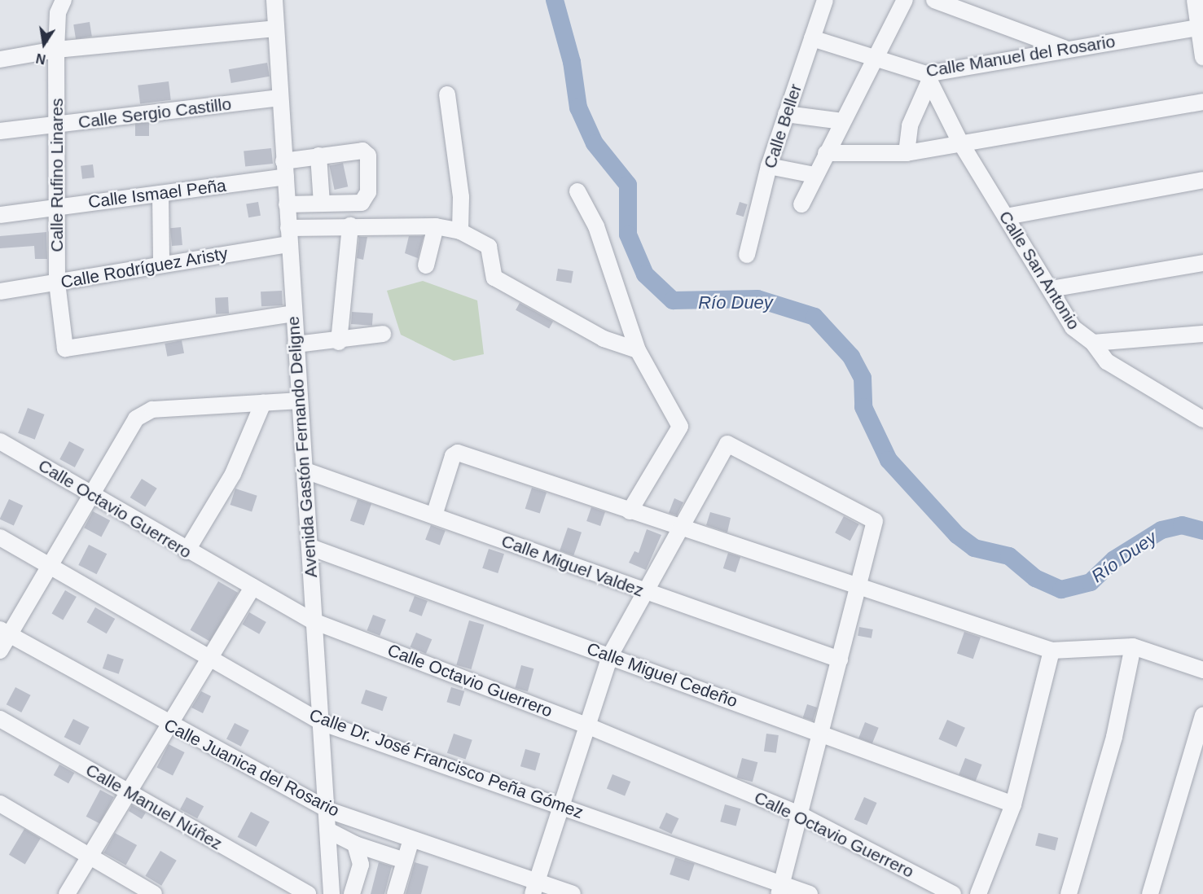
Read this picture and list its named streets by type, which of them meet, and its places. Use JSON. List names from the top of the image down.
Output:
{
  "streets": {
    "street": [
      "Calle Manuel del Rosario",
      "Calle Sergio Castillo",
      "Calle Beller",
      "Calle Rufino Linares",
      "Calle Ismael Peña",
      "Calle Rodríguez Aristy",
      "Calle San Antonio",
      "Avenida Gastón Fernando Deligne",
      "Calle Octavio Guerrero",
      "Calle Miguel Valdez",
      "Calle Miguel Cedeño",
      "Calle Dr. José Francisco Peña Gómez",
      "Calle Juanica del Rosario",
      "Calle Manuel Núñez"
    ]
  },
  "crossings": [
    ["Calle Manuel del Rosario", "Calle Beller"],
    ["Calle Manuel del Rosario", "Calle San Antonio"],
    ["Calle Sergio Castillo", "Calle Rufino Linares"],
    ["Calle Sergio Castillo", "Avenida Gastón Fernando Deligne"],
    ["Calle Rufino Linares", "Calle Ismael Peña"],
    ["Calle Rufino Linares", "Calle Rodríguez Aristy"],
    ["Calle Rufino Linares", "Avenida Gastón Fernando Deligne"],
    ["Calle Ismael Peña", "Avenida Gastón Fernando Deligne"],
    ["Calle Rodríguez Aristy", "Avenida Gastón Fernando Deligne"],
    ["Avenida Gastón Fernando Deligne", "Calle Octavio Guerrero"],
    ["Avenida Gastón Fernando Deligne", "Calle Miguel Valdez"],
    ["Avenida Gastón Fernando Deligne", "Calle Miguel Cedeño"],
    ["Avenida Gastón Fernando Deligne", "Calle Dr. José Francisco Peña Gómez"],
    ["Avenida Gastón Fernando Deligne", "Calle Juanica del Rosario"]
  ],
  "water": ["Río Duey"],
  "north": "bottom"
}
